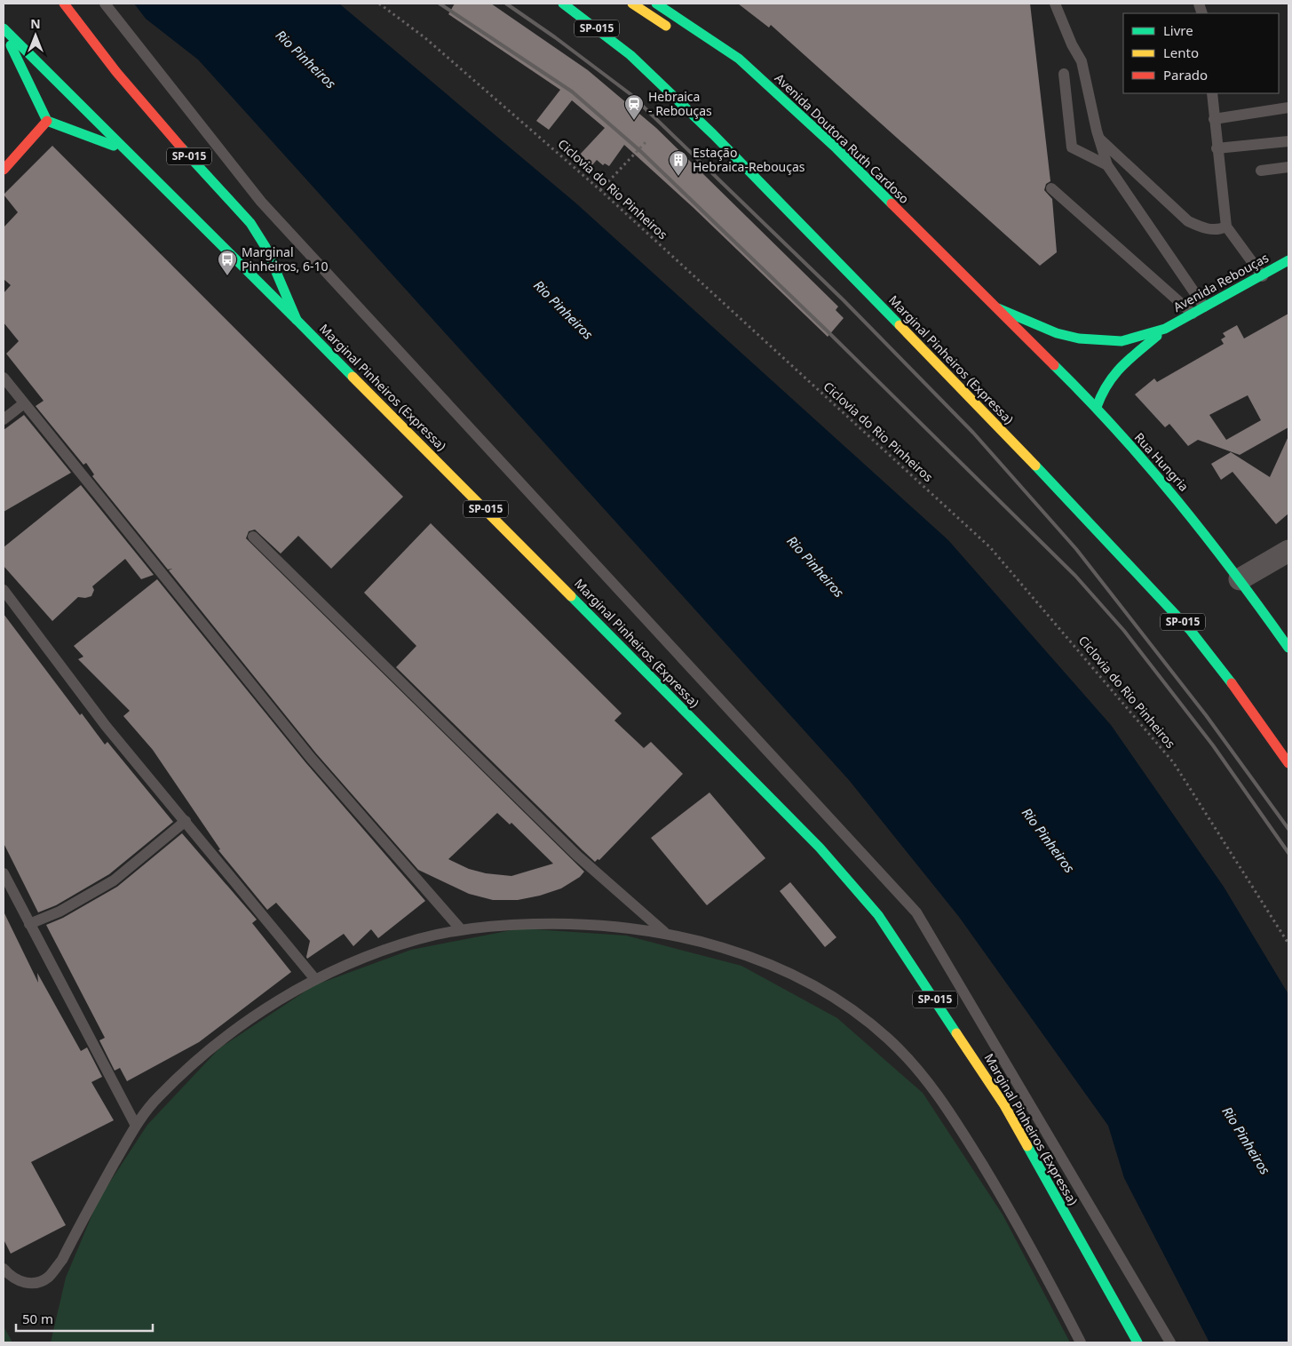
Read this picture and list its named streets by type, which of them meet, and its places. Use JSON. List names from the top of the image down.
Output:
{
  "streets": {
    "main road": [
      "SP-015",
      "Avenida Doutora Ruth Cardoso",
      "Avenida Rebouças",
      "Marginal Pinheiros (Expressa)",
      "Rua Hungria"
    ],
    "path": ["Ciclovia do Rio Pinheiros"]
  },
  "crossings": [
    ["Avenida Doutora Ruth Cardoso", "Avenida Rebouças"],
    ["Avenida Doutora Ruth Cardoso", "Rua Hungria"],
    ["Avenida Rebouças", "Rua Hungria"]
  ],
  "water": ["Rio Pinheiros"],
  "places": {
    "station": ["Hebraica - Rebouças"],
    "building": ["Estação Hebraica-Rebouças"],
    "bus stop": ["Marginal Pinheiros, 6-10"]
  },
  "legend": ["Livre", "Lento", "Parado"],
  "scale_bar": "50 m",
  "north": "top"
}
